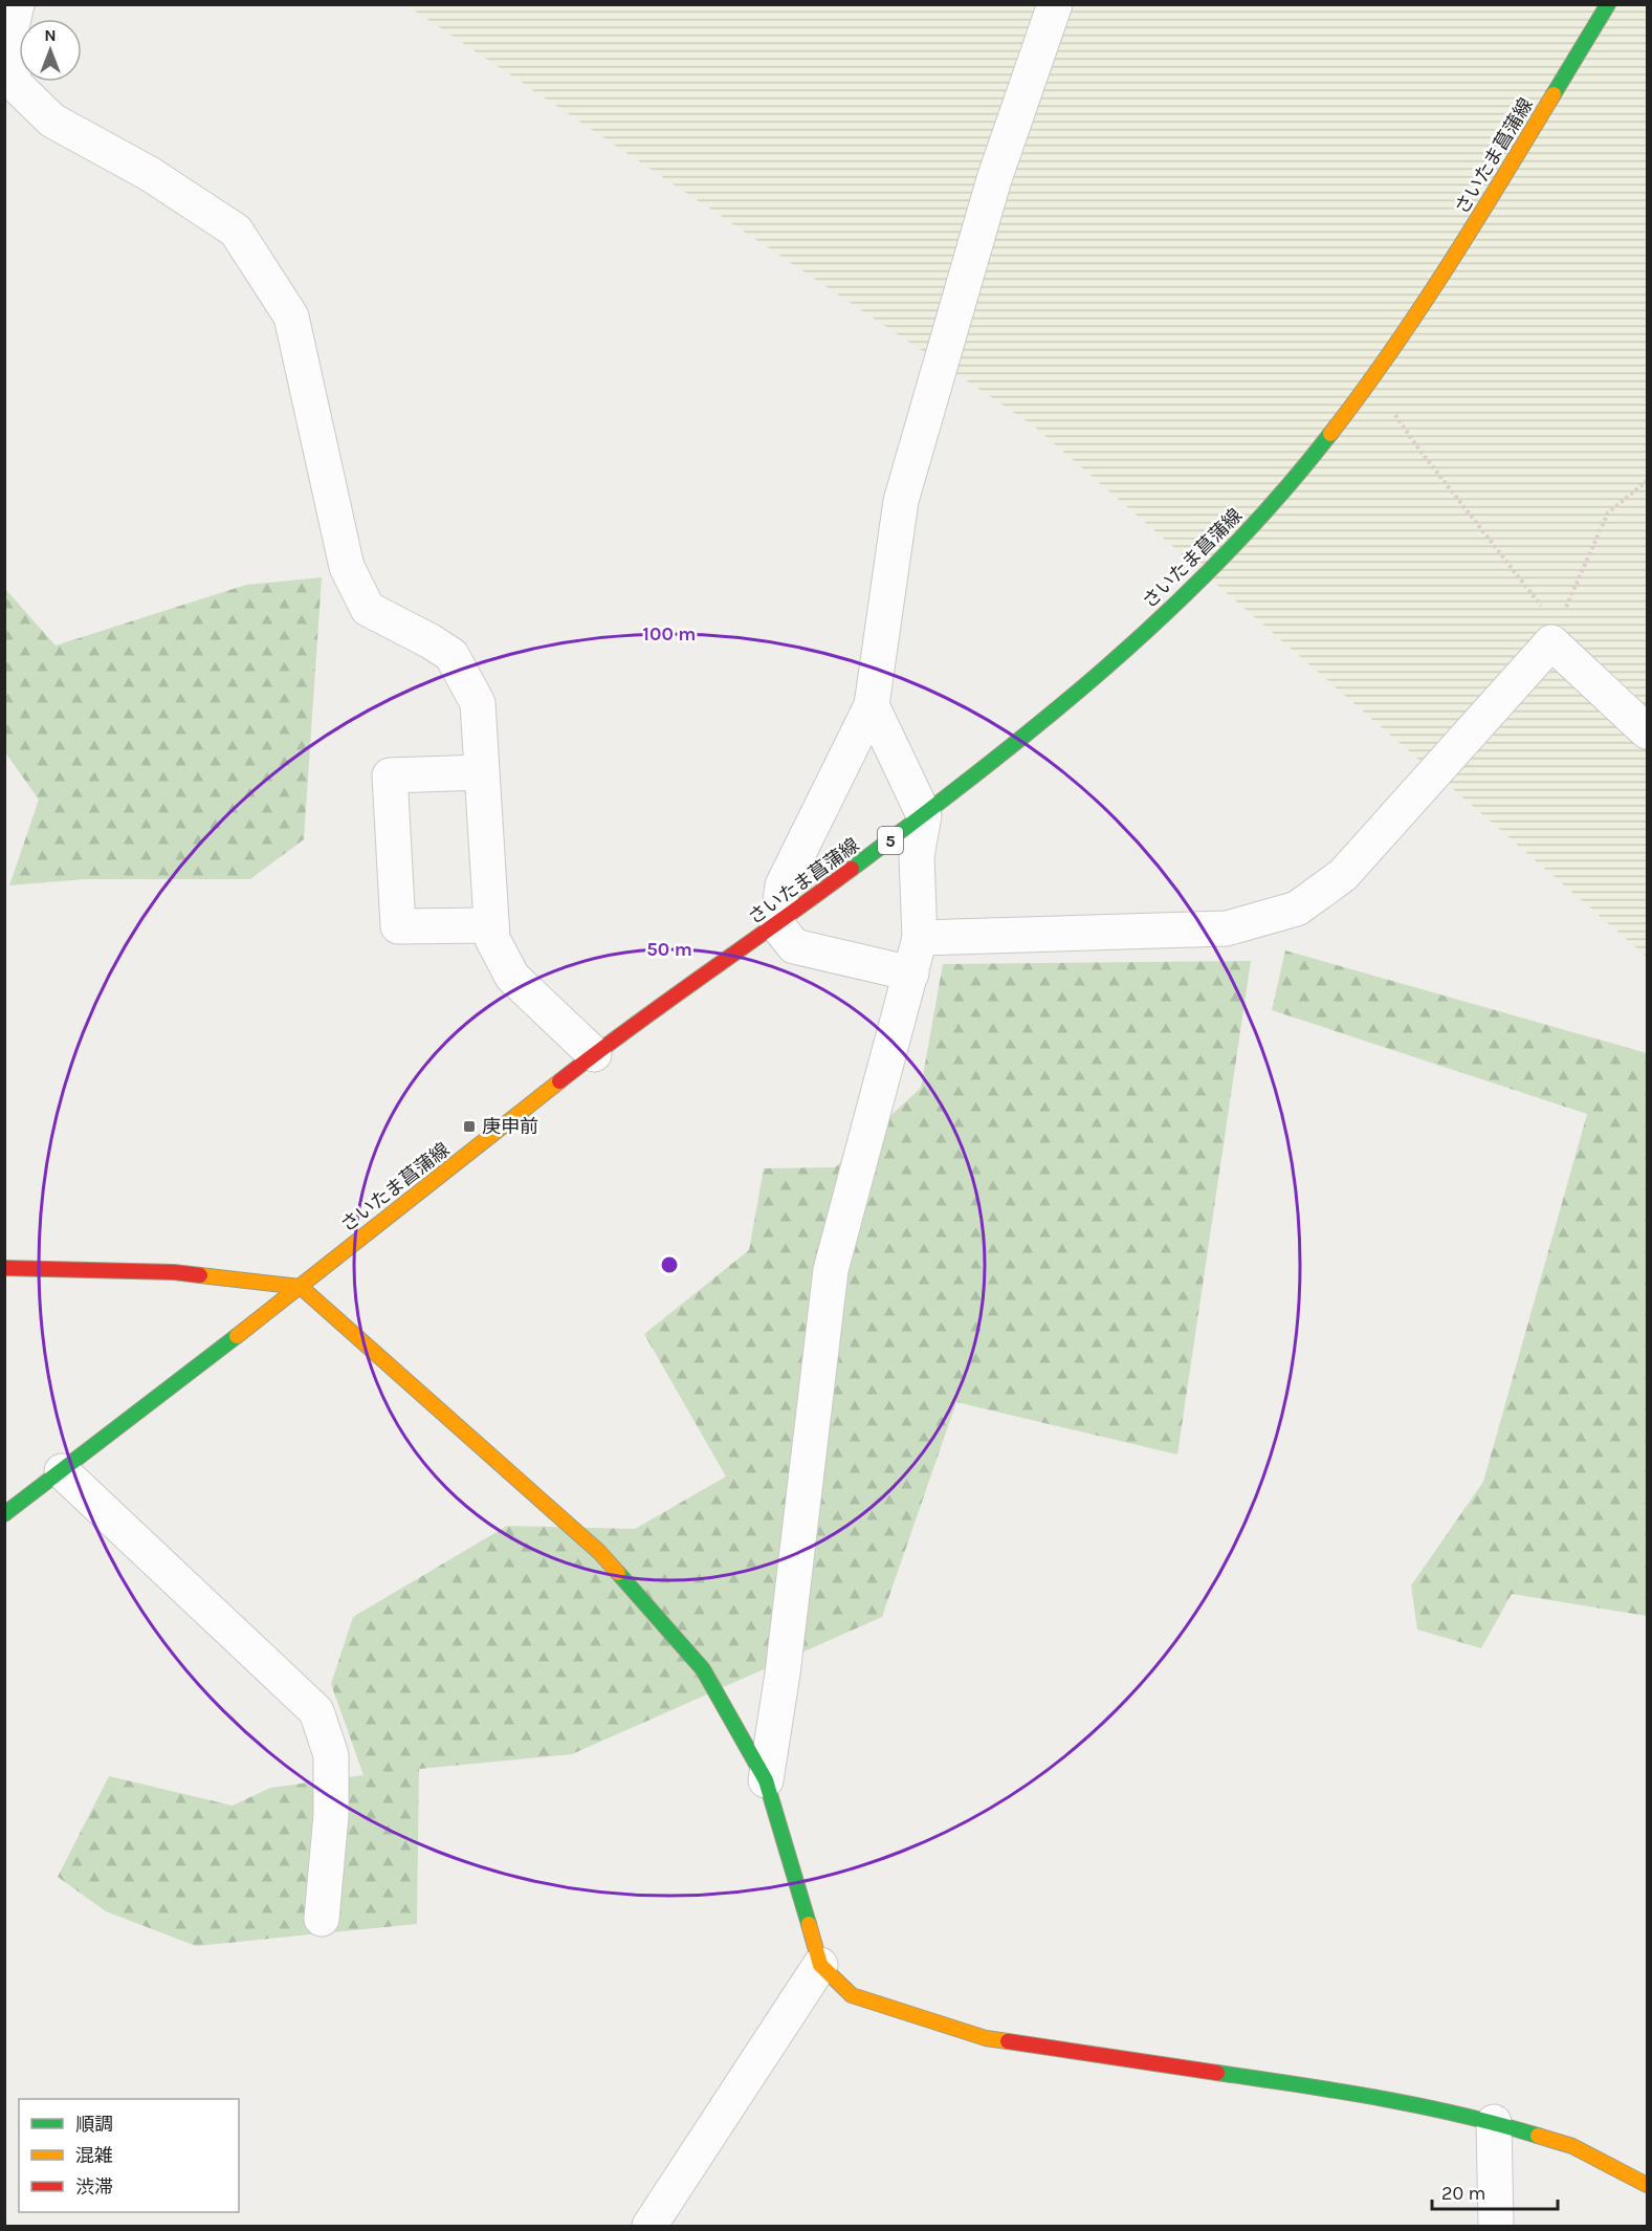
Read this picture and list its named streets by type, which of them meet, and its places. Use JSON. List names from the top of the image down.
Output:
{
  "streets": {
    "main road": ["さいたま菖蒲線", "5"]
  },
  "places": {
    "transit": ["庚申前"]
  },
  "legend": ["順調", "混雑", "渋滞"],
  "scale_bar": "20 m",
  "north": "top",
  "rings": ["100 m", "50 m"]
}
